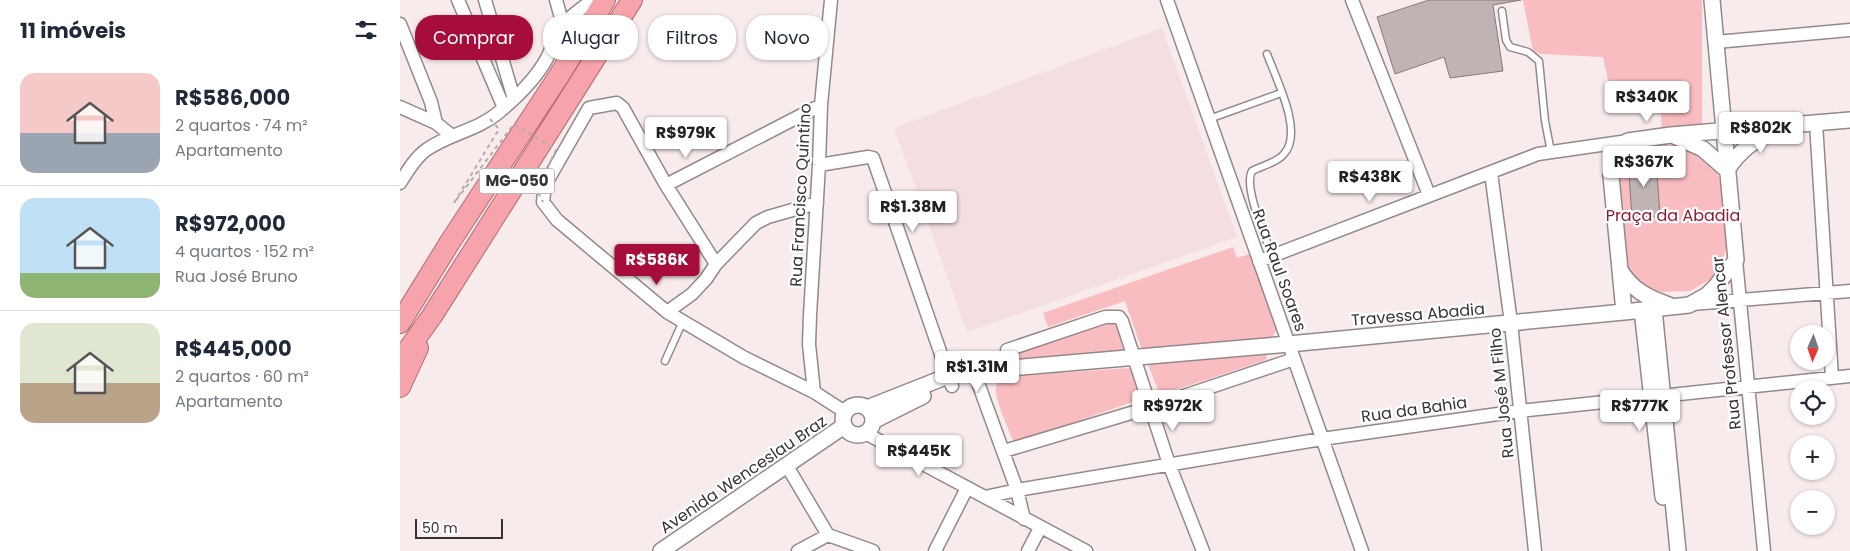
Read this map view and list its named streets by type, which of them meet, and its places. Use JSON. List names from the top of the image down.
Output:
{
  "streets": {
    "highway": ["MG-050"],
    "street": [
      "Rua Francisco Quintino",
      "Rua Raul Soares",
      "Travessa Abadia",
      "Rua Professor Alencar",
      "Rua José M Filho",
      "Rua da Bahia",
      "Avenida Wenceslau Braz"
    ]
  },
  "crossings": [
    ["Rua Raul Soares", "Travessa Abadia"],
    ["Rua Raul Soares", "Rua da Bahia"],
    ["Travessa Abadia", "Rua Professor Alencar"],
    ["Travessa Abadia", "Rua José M Filho"],
    ["Travessa Abadia", "Avenida Wenceslau Braz"],
    ["Rua Professor Alencar", "Rua da Bahia"],
    ["Rua José M Filho", "Rua da Bahia"]
  ],
  "parks": ["Praça da Abadia"],
  "scale_bar": "50 m",
  "north": "bottom",
  "page": {
    "heading": "11 imóveis",
    "chip": [
      "Comprar",
      "Alugar",
      "Filtros",
      "Novo"
    ],
    "list": [
      {
        "name": "R$586,000",
        "note": "2 quartos · 74 m² · Apartamento"
      },
      {
        "name": "R$972,000",
        "note": "4 quartos · 152 m² · Rua José Bruno"
      },
      {
        "name": "R$445,000",
        "note": "2 quartos · 60 m² · Apartamento"
      }
    ],
    "price": [
      "R$340K",
      "R$802K",
      "R$979K",
      "R$367K",
      "R$438K",
      "R$1.38M",
      "R$586K",
      "R$1.31M",
      "R$972K",
      "R$777K",
      "R$445K"
    ],
    "map_buttons": ["+", "−"],
    "scale": "50 m"
  }
}
